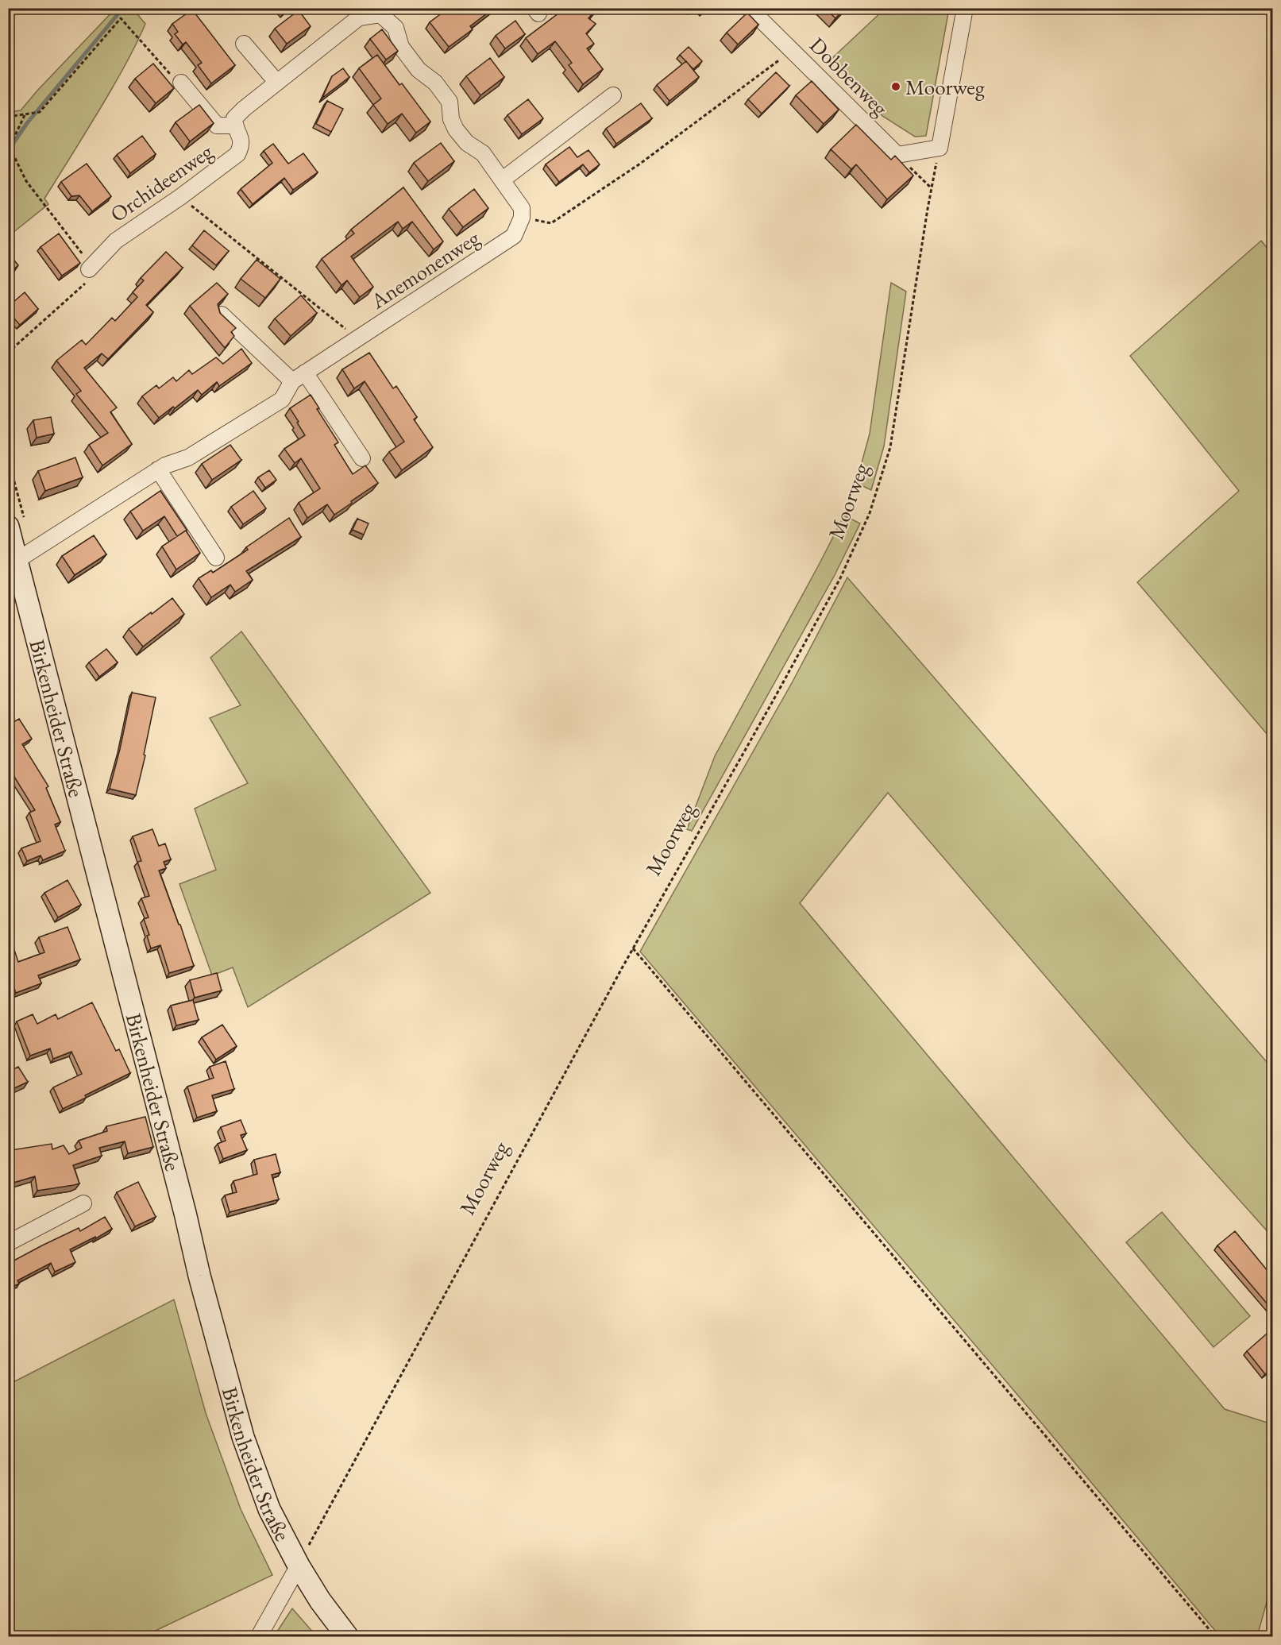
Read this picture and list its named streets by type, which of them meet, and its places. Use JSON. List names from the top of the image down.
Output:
{
  "streets": {
    "street": [
      "Dobbenweg",
      "Orchideenweg",
      "Anemonenweg",
      "Birkenheider Straße"
    ],
    "path": ["Moorweg"]
  },
  "crossings": [
    ["Anemonenweg", "Birkenheider Straße"],
    ["Moorweg", "Birkenheider Straße"]
  ],
  "places": ["Moorweg"]
}
